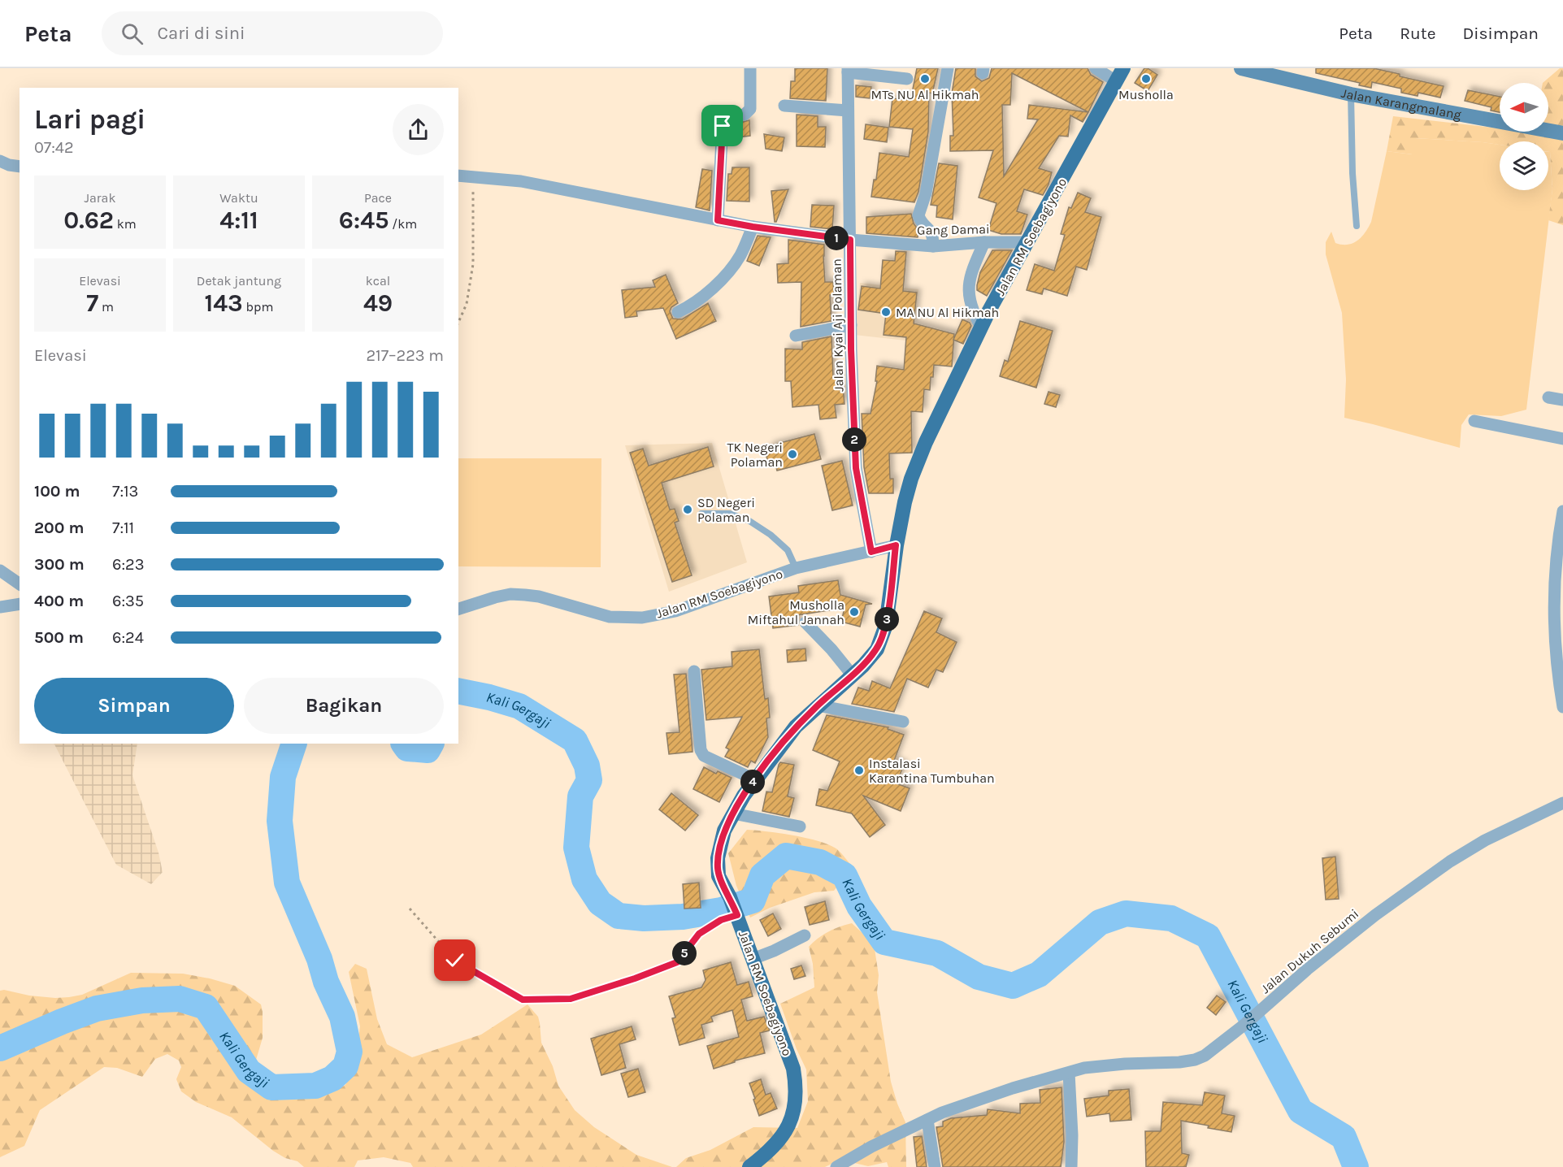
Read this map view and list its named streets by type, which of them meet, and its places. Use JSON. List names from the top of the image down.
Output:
{
  "streets": {
    "main road": ["Jalan RM Soebagiyono"],
    "street": [
      "Jalan Karangmalang",
      "Gang Damai",
      "Jalan Kyai Aji Polaman",
      "Jalan Dukuh Sebumi"
    ]
  },
  "crossings": [
    ["Gang Damai", "Jalan RM Soebagiyono"],
    ["Gang Damai", "Jalan Kyai Aji Polaman"],
    ["Jalan RM Soebagiyono", "Jalan Kyai Aji Polaman"]
  ],
  "water": ["Kali Gergaji"],
  "places": [
    "MTs NU Al Hikmah",
    "Musholla",
    "MA NU Al Hikmah",
    "TK Negeri Polaman",
    "SD Negeri Polaman",
    "Musholla Miftahul Jannah",
    "Instalasi Karantina Tumbuhan"
  ],
  "north": "left",
  "page": {
    "header": "Peta",
    "search": "Cari di sini",
    "nav": ["Peta", "Rute", "Disimpan"],
    "heading": ["Lari pagi", "07:42"],
    "stats": [
      ["Jarak", "0.62 km"],
      ["Waktu", "4:11"],
      ["Pace", "6:45 /km"],
      ["Elevasi", "7 m"],
      ["Detak jantung", "143 bpm"],
      ["kcal", "49"]
    ],
    "pins": [
      "1",
      "2",
      "3",
      "4",
      "5"
    ],
    "chart": ["Elevasi", "217–223 m"],
    "list": [
      {
        "name": "100 m",
        "note": "7:13"
      },
      {
        "name": "200 m",
        "note": "7:11"
      },
      {
        "name": "300 m",
        "note": "6:23"
      },
      {
        "name": "400 m",
        "note": "6:35"
      },
      {
        "name": "500 m",
        "note": "6:24"
      }
    ],
    "buttons": ["Simpan", "Bagikan"]
  }
}
